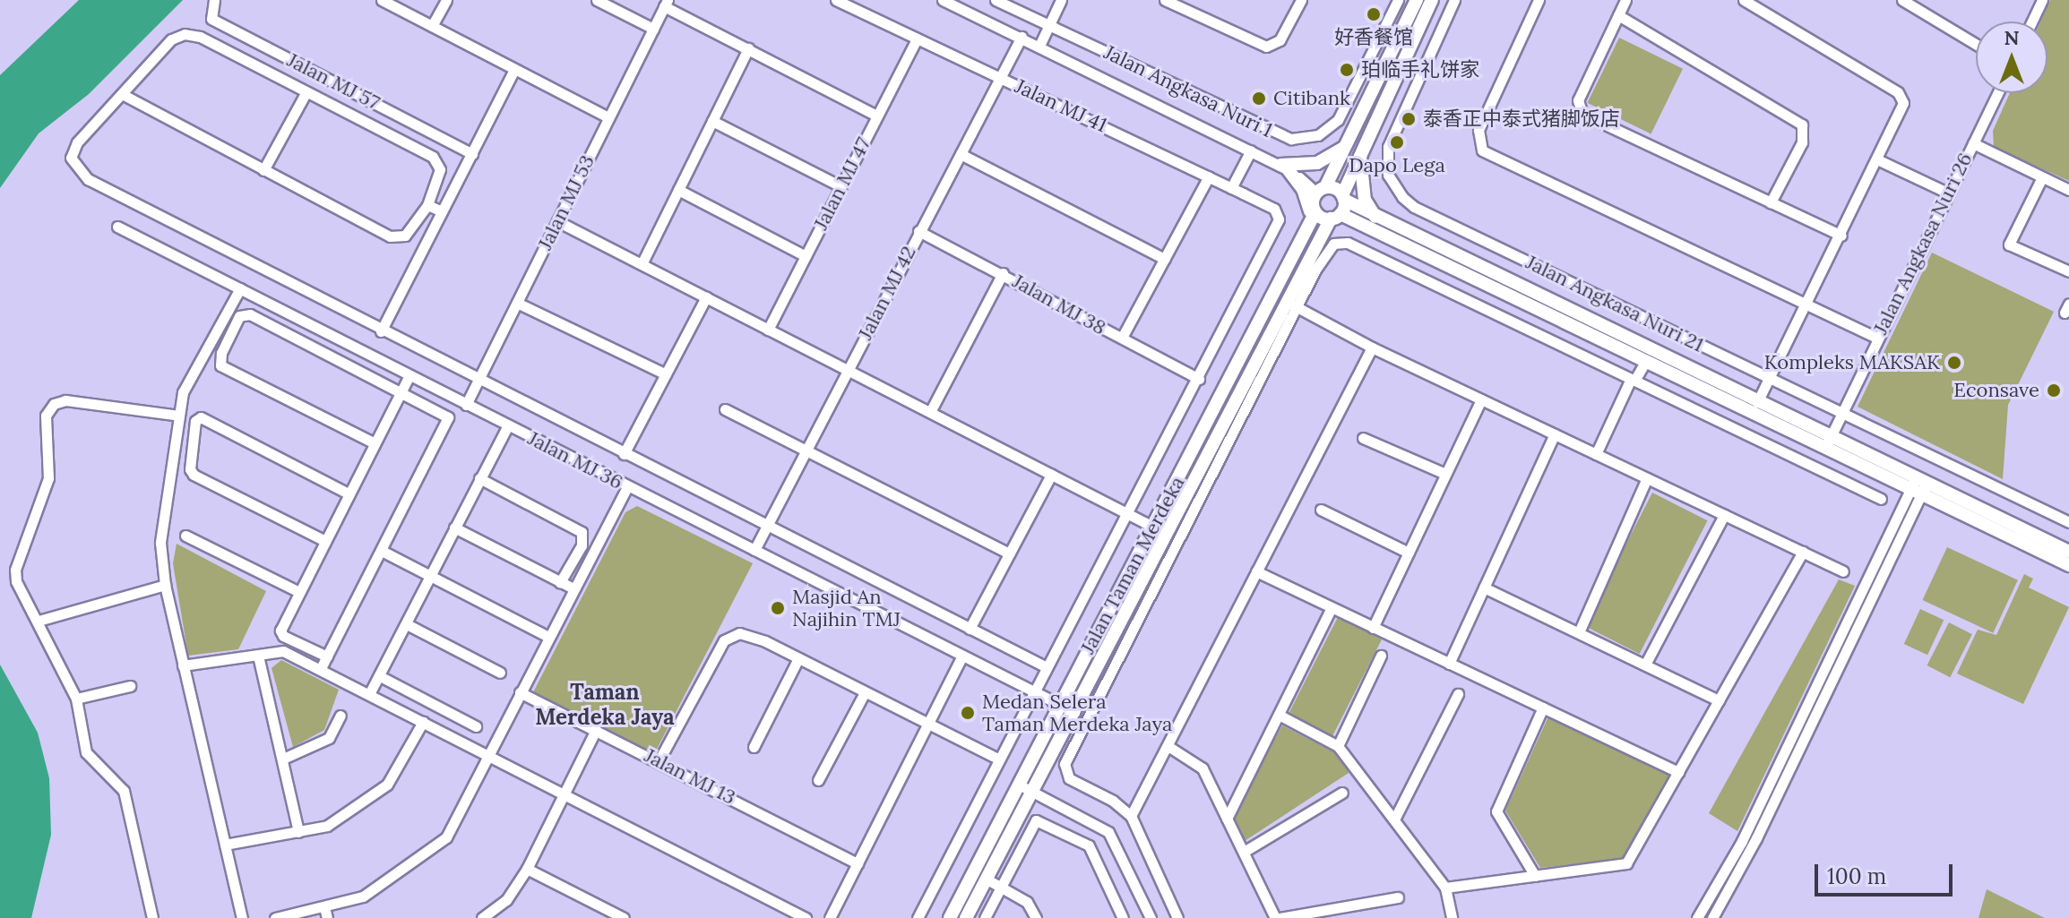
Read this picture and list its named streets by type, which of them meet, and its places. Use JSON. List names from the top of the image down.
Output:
{
  "streets": {
    "main road": ["Jalan Taman Merdeka"],
    "street": [
      "Jalan MJ 57",
      "Jalan Angkasa Nuri 1",
      "Jalan MJ 41",
      "Jalan MJ 47",
      "Jalan MJ 53",
      "Jalan Angkasa Nuri 26",
      "Jalan MJ 42",
      "Jalan Angkasa Nuri 21",
      "Jalan MJ 38",
      "Jalan MJ 36",
      "Jalan MJ 13"
    ]
  },
  "crossings": [
    ["Jalan MJ 41", "Jalan MJ 47"],
    ["Jalan MJ 41", "Jalan MJ 42"],
    ["Jalan MJ 41", "Jalan MJ 38"],
    ["Jalan MJ 53", "Jalan MJ 36"],
    ["Jalan Angkasa Nuri 26", "Jalan Angkasa Nuri 21"],
    ["Jalan MJ 42", "Jalan MJ 38"],
    ["Jalan MJ 42", "Jalan MJ 36"],
    ["Jalan MJ 36", "Jalan Taman Merdeka"]
  ],
  "districts": ["Taman Merdeka Jaya"],
  "places": [
    "好香餐馆",
    "珀临手礼饼家",
    "Citibank",
    "泰香正中泰式猪脚饭店",
    "Dapo Lega",
    "Kompleks MAKSAK",
    "Econsave",
    "Masjid An Najihin TMJ",
    "Medan Selera Taman Merdeka Jaya"
  ],
  "scale_bar": "100 m",
  "north": "top"
}
